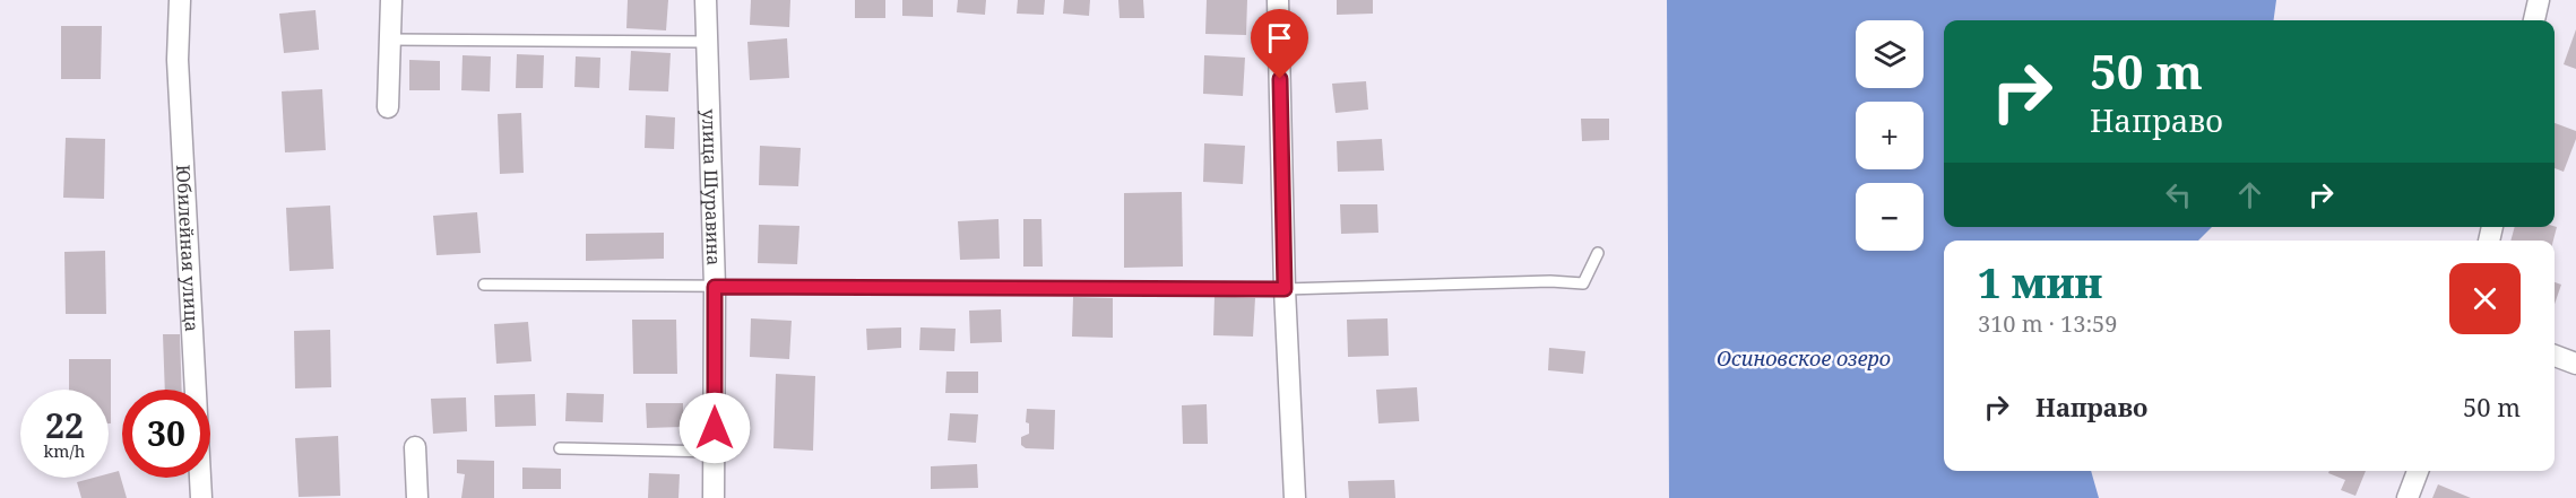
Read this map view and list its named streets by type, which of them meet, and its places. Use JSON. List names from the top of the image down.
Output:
{
  "streets": {
    "street": ["улица Шуравина", "Юбилейная улица"]
  },
  "water": ["Осиновское озеро"],
  "page": {
    "map_buttons": ["+", "−"],
    "turn": ["50 m", "Направо"],
    "heading": ["1 мин", "310 m · 13:59"],
    "list": [
      {
        "name": "Направо",
        "value": "50 m"
      }
    ],
    "speed": "22 km/h",
    "limit": "30"
  }
}
